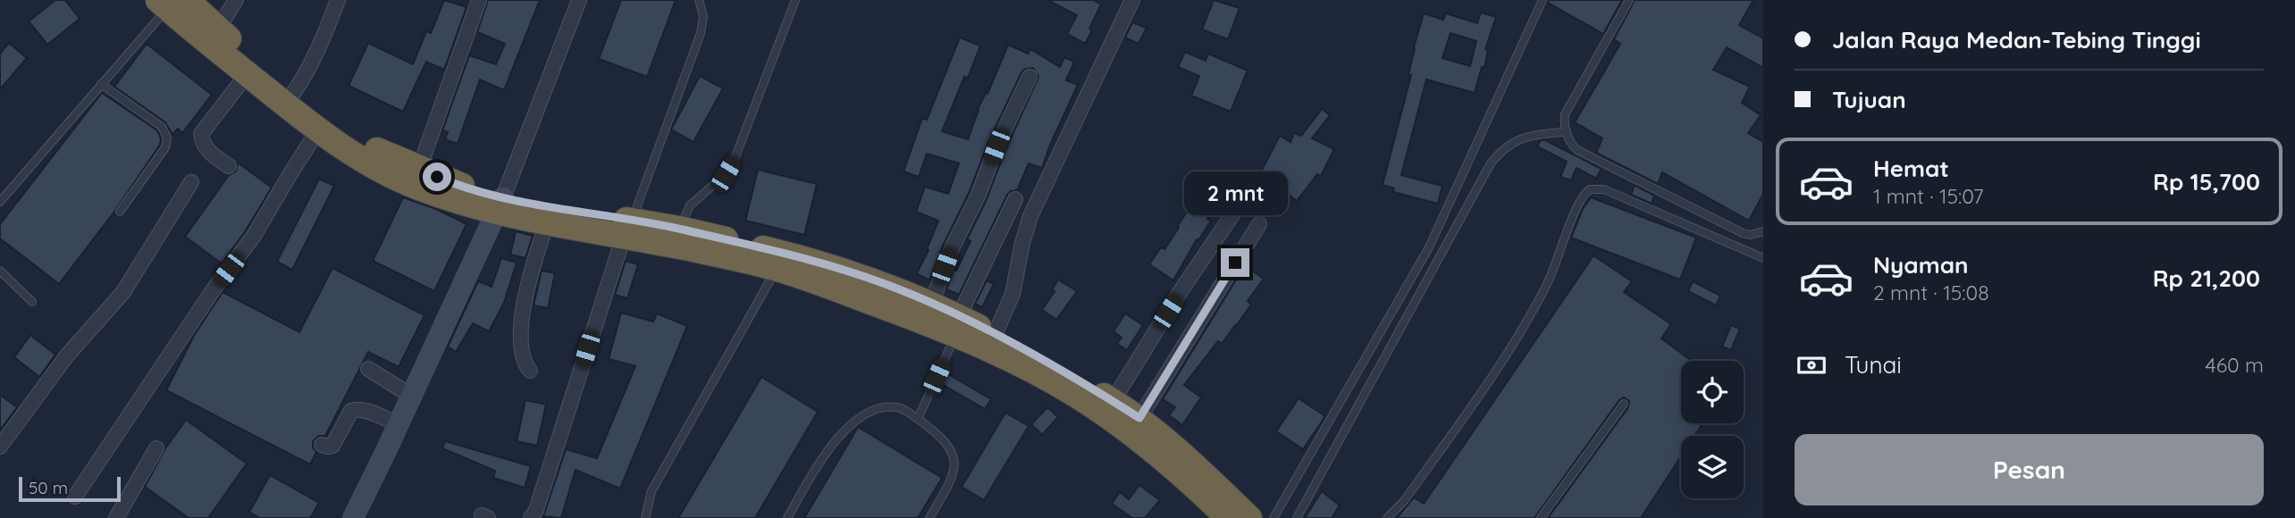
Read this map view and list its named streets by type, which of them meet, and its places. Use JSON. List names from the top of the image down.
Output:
{
  "scale_bar": "50 m",
  "page": {
    "banner": ["Jalan Raya Medan-Tebing Tinggi", "Tujuan"],
    "list": [
      {
        "name": "Hemat",
        "note": "1 mnt · 15:07",
        "value": "Rp 15,700"
      },
      {
        "name": "Nyaman",
        "note": "2 mnt · 15:08",
        "value": "Rp 21,200"
      }
    ],
    "bubble": "2 mnt",
    "pay": ["Tunai", "460 m"],
    "buttons": "Pesan",
    "scale": "50 m"
  }
}
